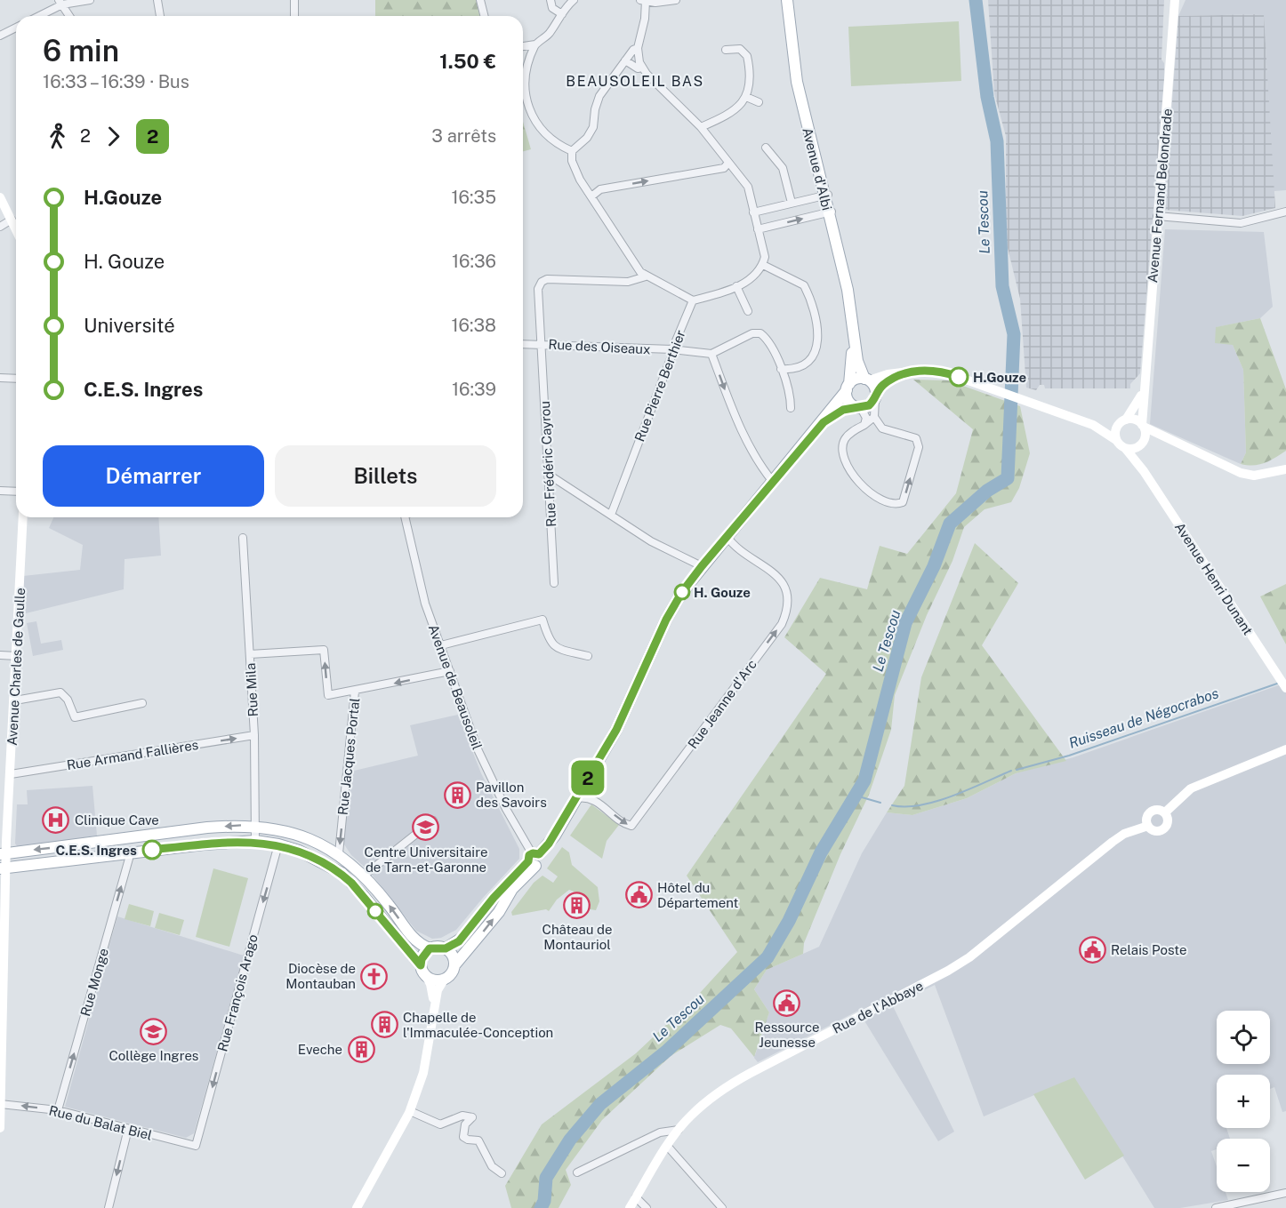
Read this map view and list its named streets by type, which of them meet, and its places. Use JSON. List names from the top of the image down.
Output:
{
  "streets": {
    "main road": [
      "Avenue d'Albi",
      "Avenue Fernand Belondrade",
      "Avenue Henri Dunant",
      "Avenue Charles de Gaulle",
      "Rue de l'Abbaye"
    ],
    "street": [
      "Rue des Oiseaux",
      "Rue Pierre Berthier",
      "Rue Frédéric Cayrou",
      "Avenue de Beausoleil",
      "Rue Mila",
      "Rue Jeanne d'Arc",
      "Rue Armand Fallières",
      "Rue Jacques Portal",
      "Rue Monge",
      "Rue François Arago",
      "Rue du Balat Biel"
    ]
  },
  "crossings": [
    ["Avenue Fernand Belondrade", "Avenue Henri Dunant"],
    ["Rue des Oiseaux", "Rue Pierre Berthier"],
    ["Rue des Oiseaux", "Rue Frédéric Cayrou"],
    ["Avenue Charles de Gaulle", "Rue Armand Fallières"],
    ["Avenue Charles de Gaulle", "Rue du Balat Biel"],
    ["Avenue de Beausoleil", "Rue Jacques Portal"],
    ["Rue Mila", "Rue Armand Fallières"],
    ["Rue Monge", "Rue du Balat Biel"],
    ["Rue François Arago", "Rue du Balat Biel"]
  ],
  "one_way": [
    "Rue Armand Fallières",
    "Rue Jacques Portal",
    "Rue Monge",
    "Rue François Arago"
  ],
  "districts": ["BEAUSOLEIL BAS"],
  "water": ["Le Tescou", "Ruisseau de Négocrabos"],
  "places": {
    "other": ["H.Gouze", "H. Gouze", "C.E.S. Ingres"],
    "building": [
      "Pavillon des Savoirs",
      "Château de Montauriol",
      "Chapelle de l'Immaculée-Conception",
      "Eveche"
    ],
    "hospital": ["Clinique Cave"],
    "school or university": ["Centre Universitaire de Tarn-et-Garonne", "Collège Ingres"],
    "public building": ["Hôtel du Département", "Relais Poste", "Ressource Jeunesse"],
    "church": ["Diocèse de Montauban"]
  },
  "lines": ["bus line 2"],
  "page": {
    "on_map": "2",
    "heading": ["6 min", "16:33 – 16:39 · Bus", "1.50 €"],
    "legs": ["2", "2", "3 arrêts"],
    "list": [
      {
        "name": "H.Gouze",
        "value": "16:35"
      },
      {
        "name": "H. Gouze",
        "value": "16:36"
      },
      {
        "name": "Université",
        "value": "16:38"
      },
      {
        "name": "C.E.S. Ingres",
        "value": "16:39"
      }
    ],
    "buttons": ["Démarrer", "Billets"],
    "map_buttons": ["+", "−"]
  }
}
